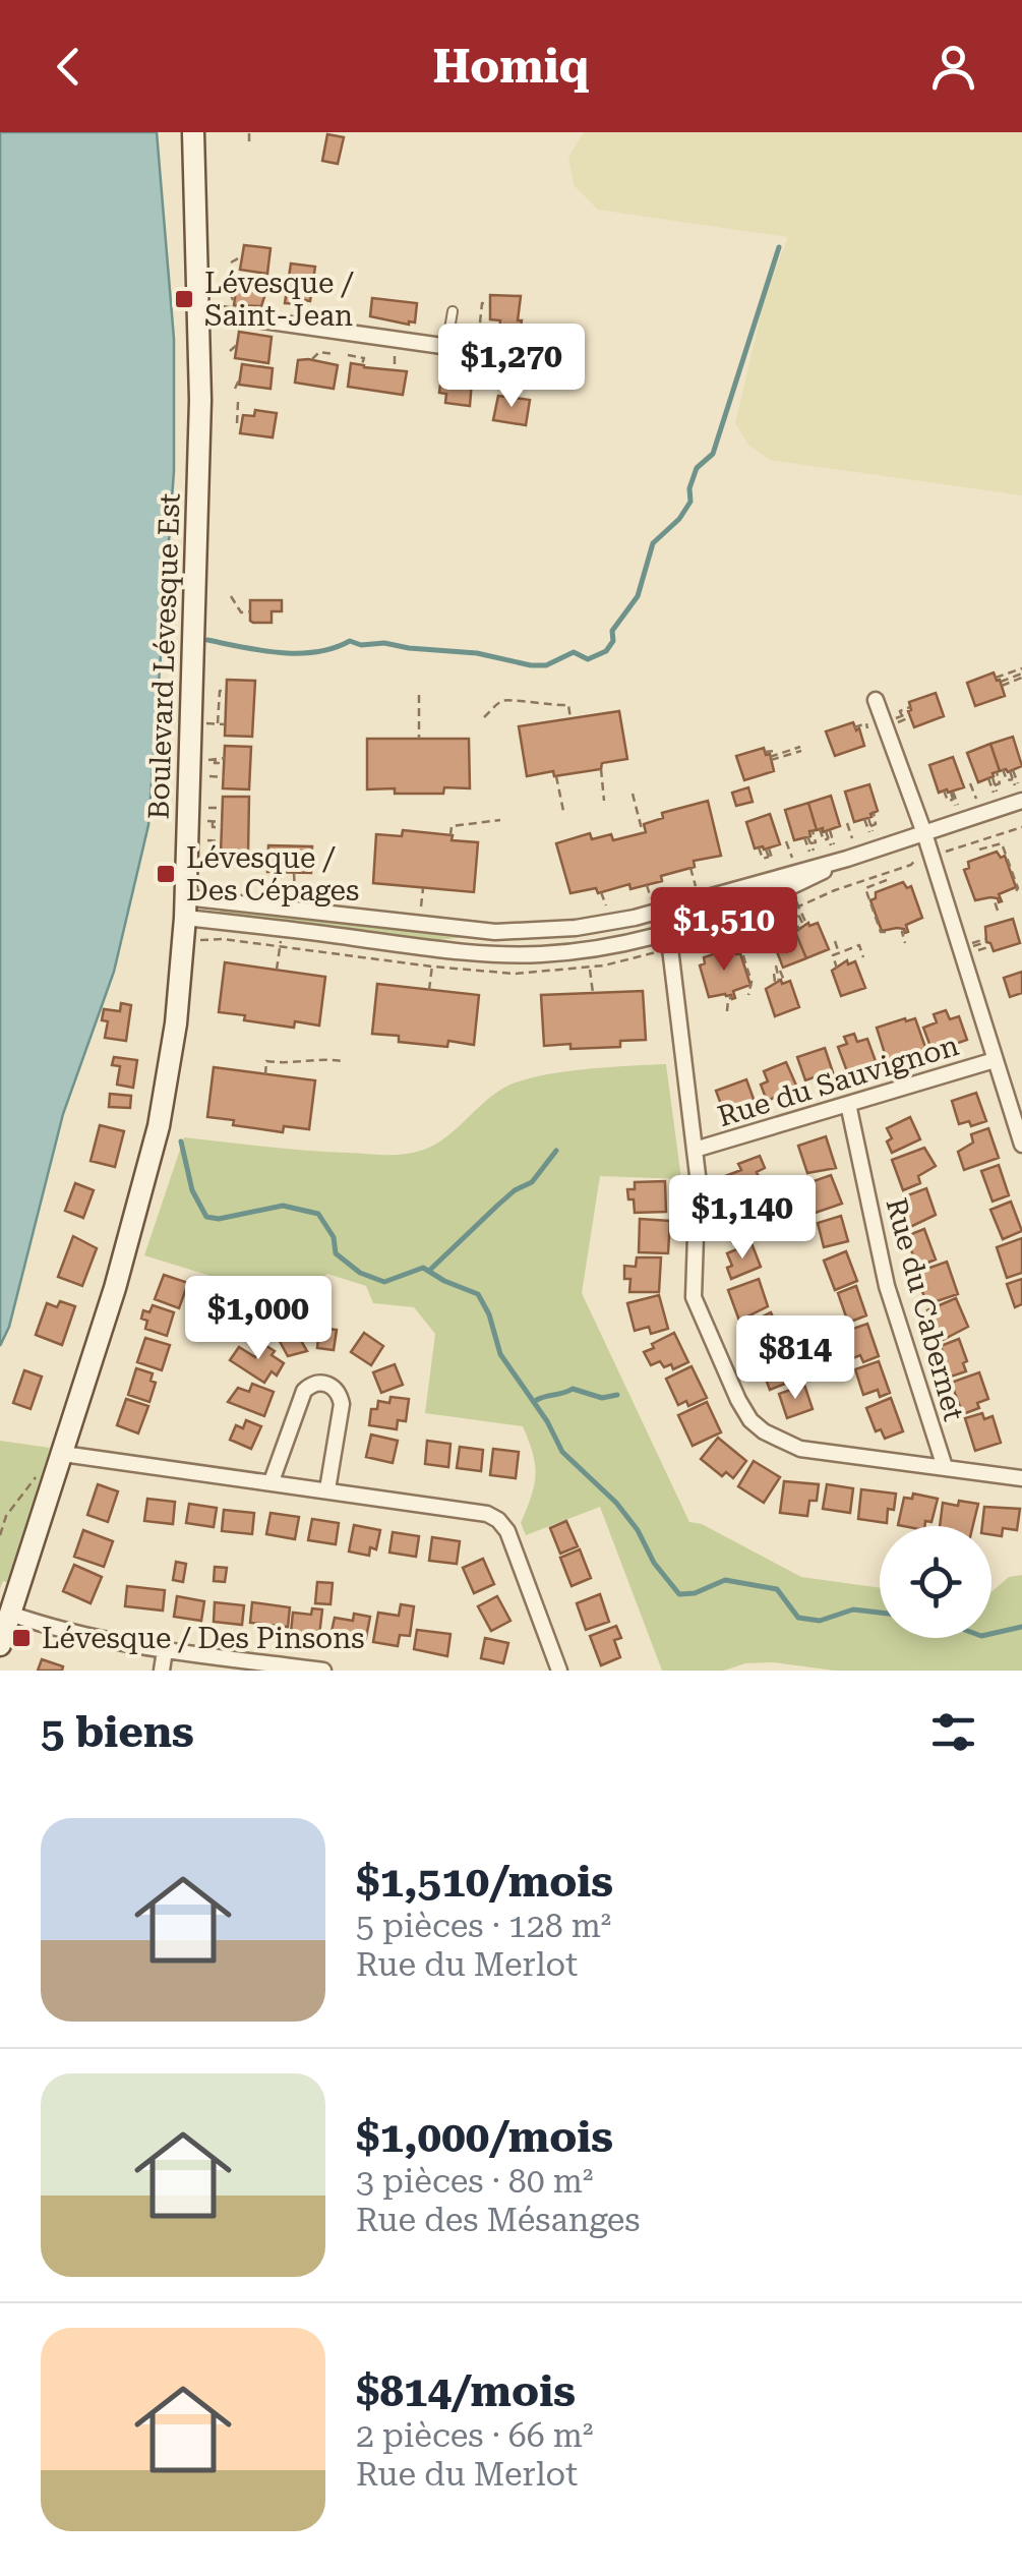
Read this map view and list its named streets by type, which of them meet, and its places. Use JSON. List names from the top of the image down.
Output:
{
  "streets": {
    "street": ["Boulevard Lévesque Est", "Rue du Sauvignon", "Rue du Cabernet"]
  },
  "crossings": [
    ["Rue du Sauvignon", "Rue du Cabernet"]
  ],
  "places": {
    "transit": ["Lévesque / Saint-Jean", "Lévesque / Des Cépages", "Lévesque / Des Pinsons"]
  },
  "page": {
    "header": "Homiq",
    "price": [
      "$1,270",
      "$1,510",
      "$1,140",
      "$1,000",
      "$814"
    ],
    "heading": "5 biens",
    "list": [
      {
        "name": "$1,510/mois",
        "note": "5 pièces · 128 m² · Rue du Merlot"
      },
      {
        "name": "$1,000/mois",
        "note": "3 pièces · 80 m² · Rue des Mésanges"
      },
      {
        "name": "$814/mois",
        "note": "2 pièces · 66 m² · Rue du Merlot"
      }
    ]
  }
}
